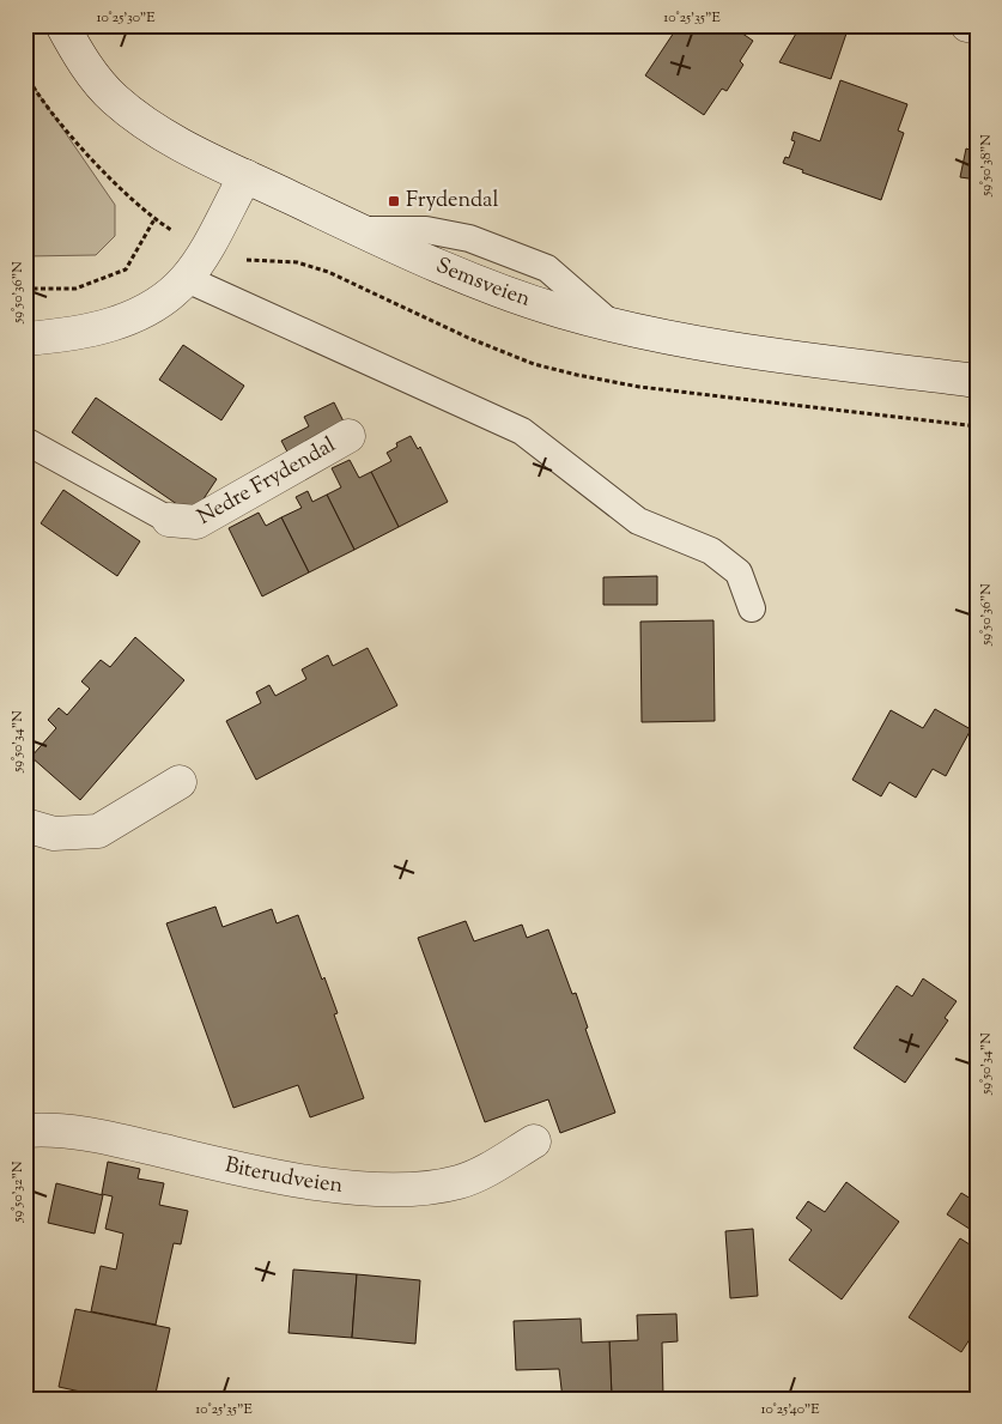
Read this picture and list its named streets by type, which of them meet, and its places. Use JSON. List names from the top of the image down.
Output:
{
  "streets": {
    "street": ["Semsveien", "Nedre Frydendal", "Biterudveien"]
  },
  "places": {
    "transit": ["Frydendal"]
  },
  "coordinates": [
    "10°25'30\"E",
    "10°25'35\"E",
    "59°50'38\"N",
    "59°50'36\"N",
    "59°50'34\"N",
    "59°50'32\"N",
    "10°25'40\"E"
  ]
}
